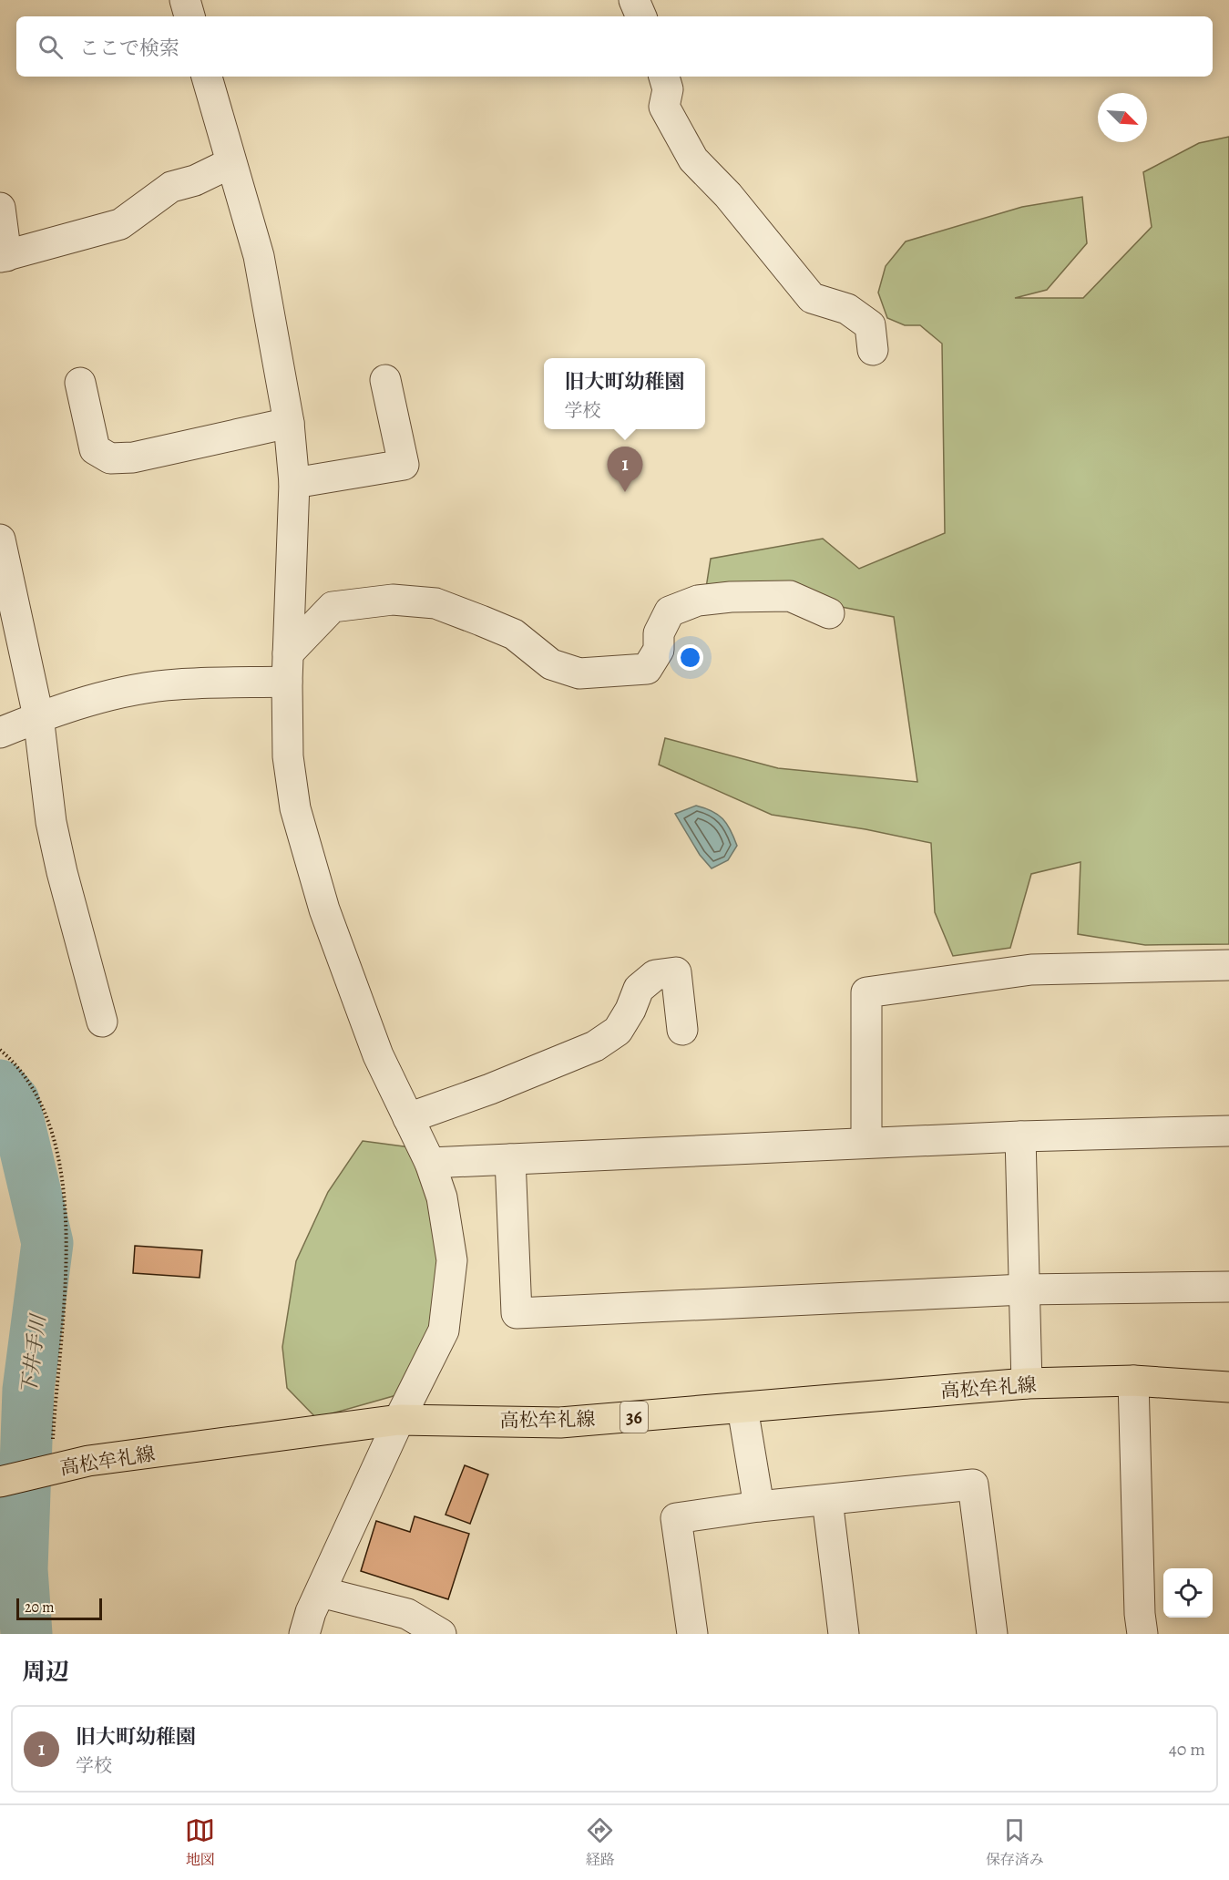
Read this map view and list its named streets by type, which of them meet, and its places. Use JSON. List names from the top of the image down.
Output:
{
  "streets": {
    "main road": ["高松牟礼線", "36"]
  },
  "water": ["下井手川"],
  "scale_bar": "20 m",
  "north": "bottom right",
  "page": {
    "search": "ここで検索",
    "popup": ["旧大町幼稚園", "学校"],
    "pins": "1",
    "scale": "20 m",
    "heading": "周辺",
    "list": [
      {
        "mark": "1",
        "name": "旧大町幼稚園",
        "note": "学校",
        "value": "40 m"
      }
    ],
    "nav": ["地図", "経路", "保存済み"]
  }
}
